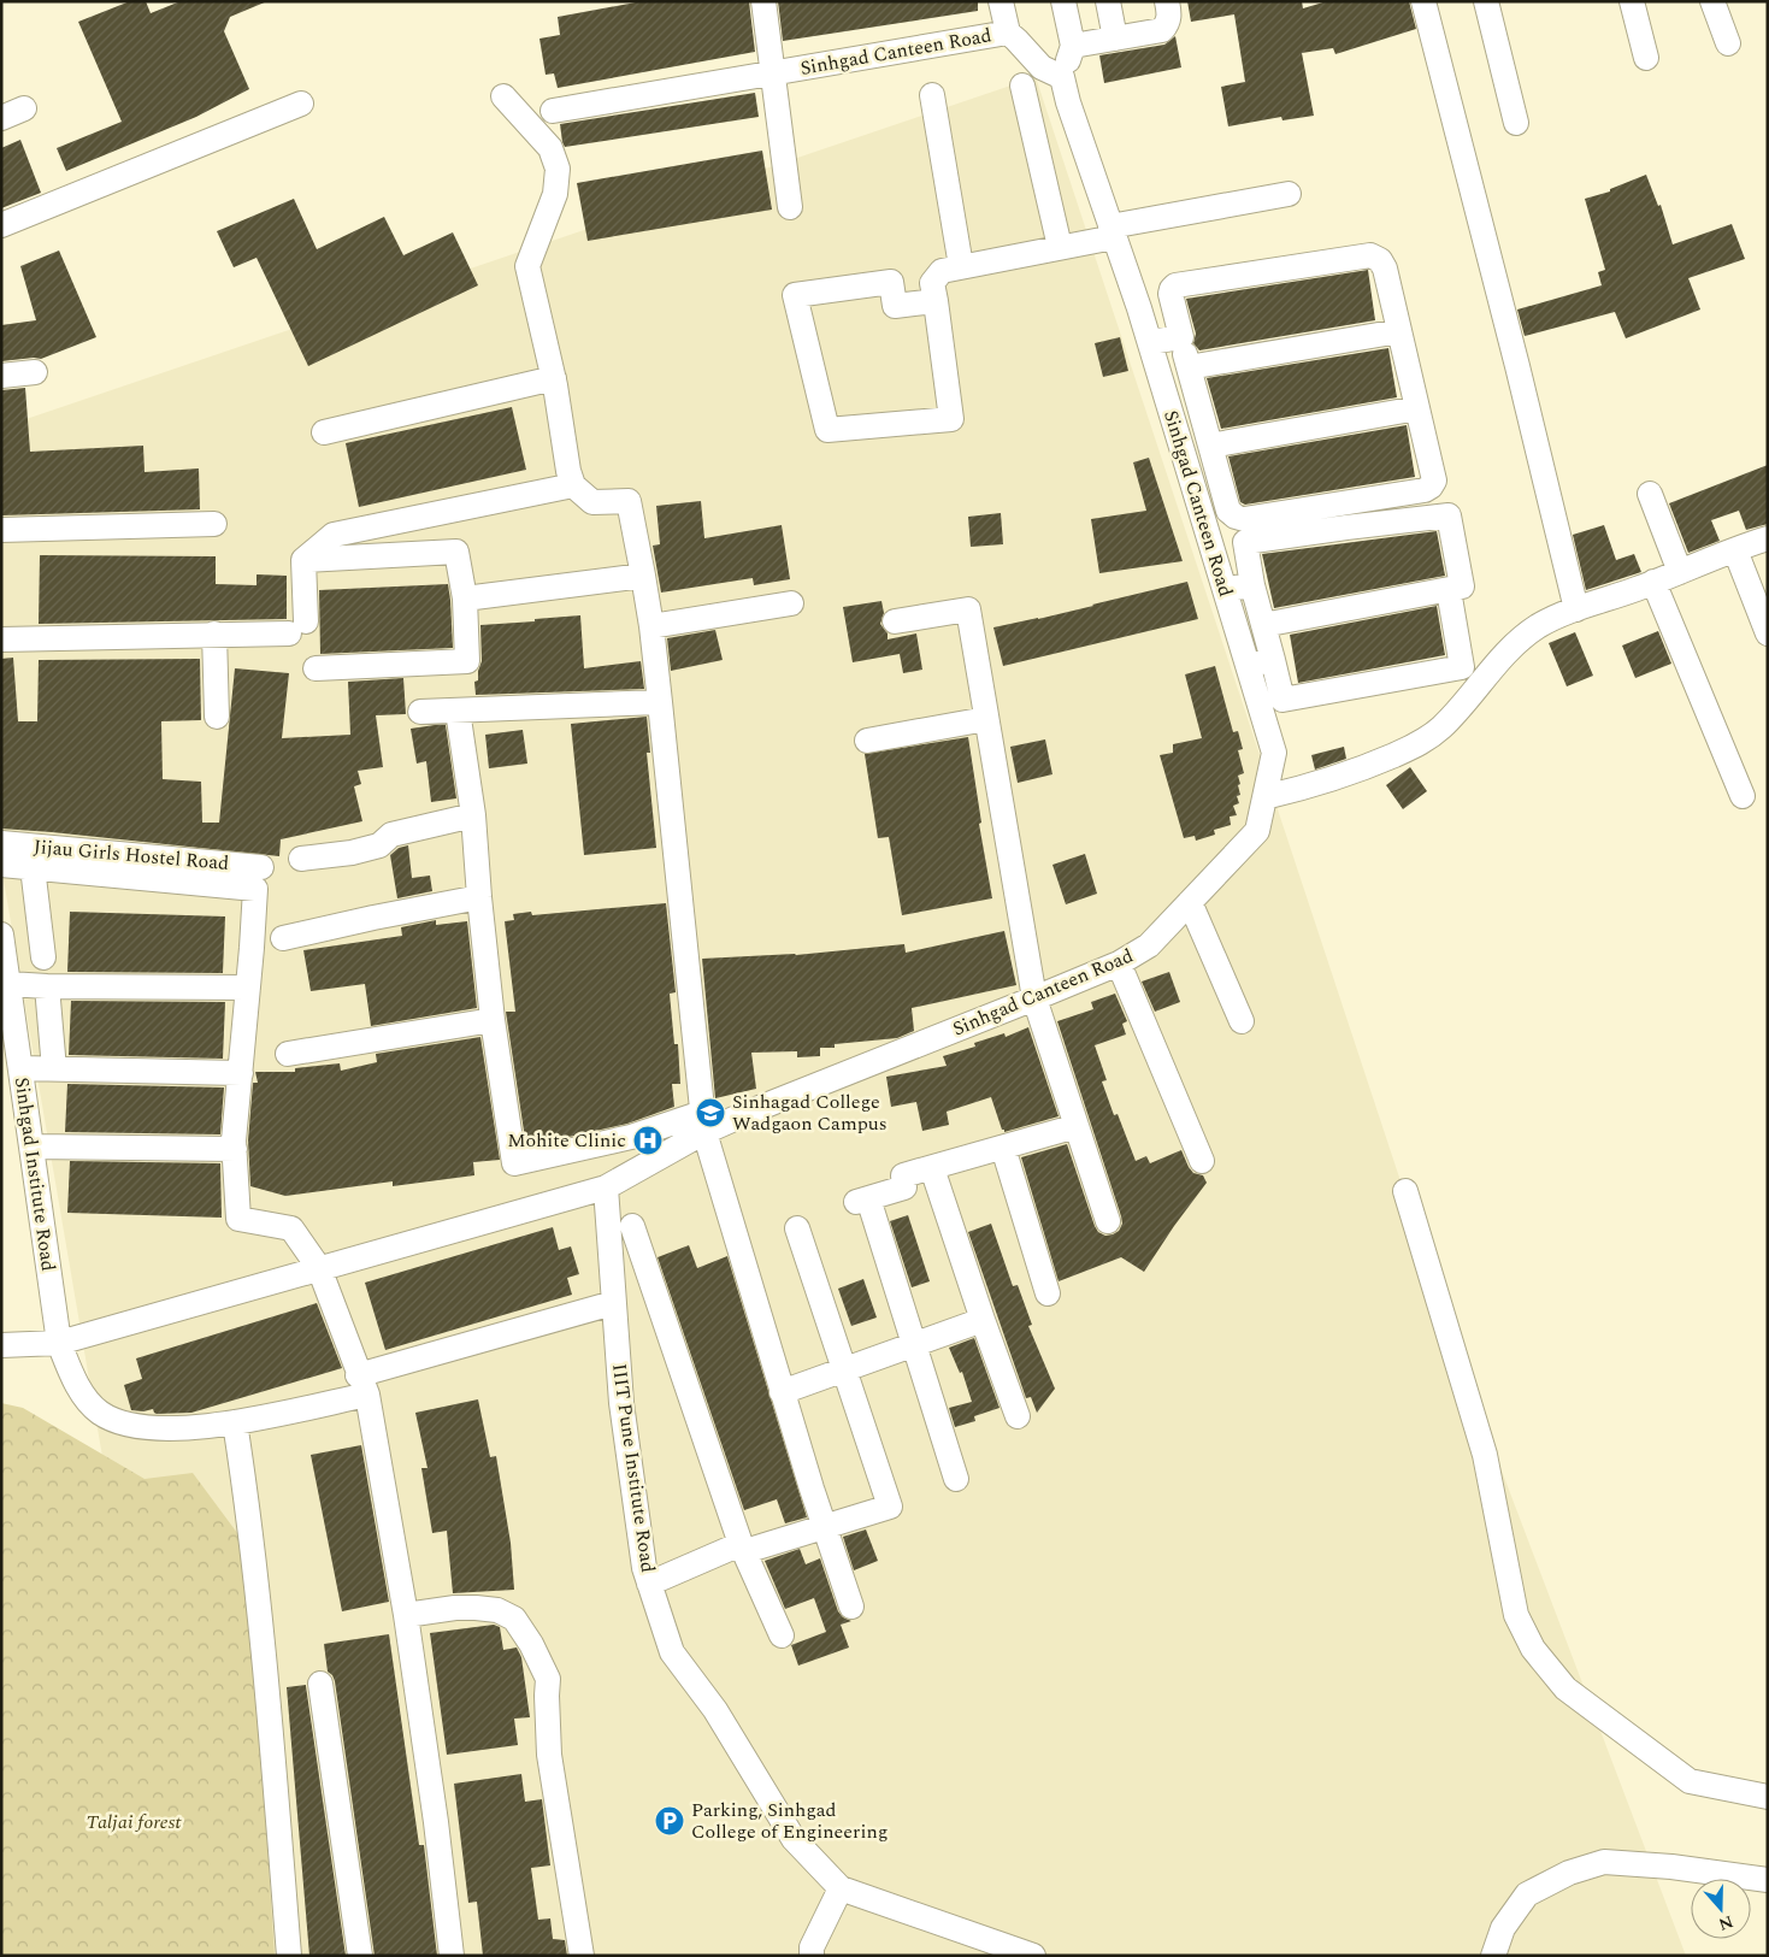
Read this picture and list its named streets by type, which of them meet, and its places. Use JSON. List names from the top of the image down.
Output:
{
  "streets": {
    "street": [
      "Sinhgad Canteen Road",
      "Jijau Girls Hostel Road",
      "Sinhgad Institute Road",
      "IIIT Pune Institute Road"
    ]
  },
  "crossings": [
    ["Sinhgad Institute Road", "IIIT Pune Institute Road"]
  ],
  "parks": ["Taljai forest"],
  "places": {
    "school or university": ["Sinhagad College Wadgaon Campus"],
    "hospital": ["Mohite Clinic"],
    "parking": ["Parking, Sinhgad College of Engineering"]
  },
  "north": "bottom"
}
